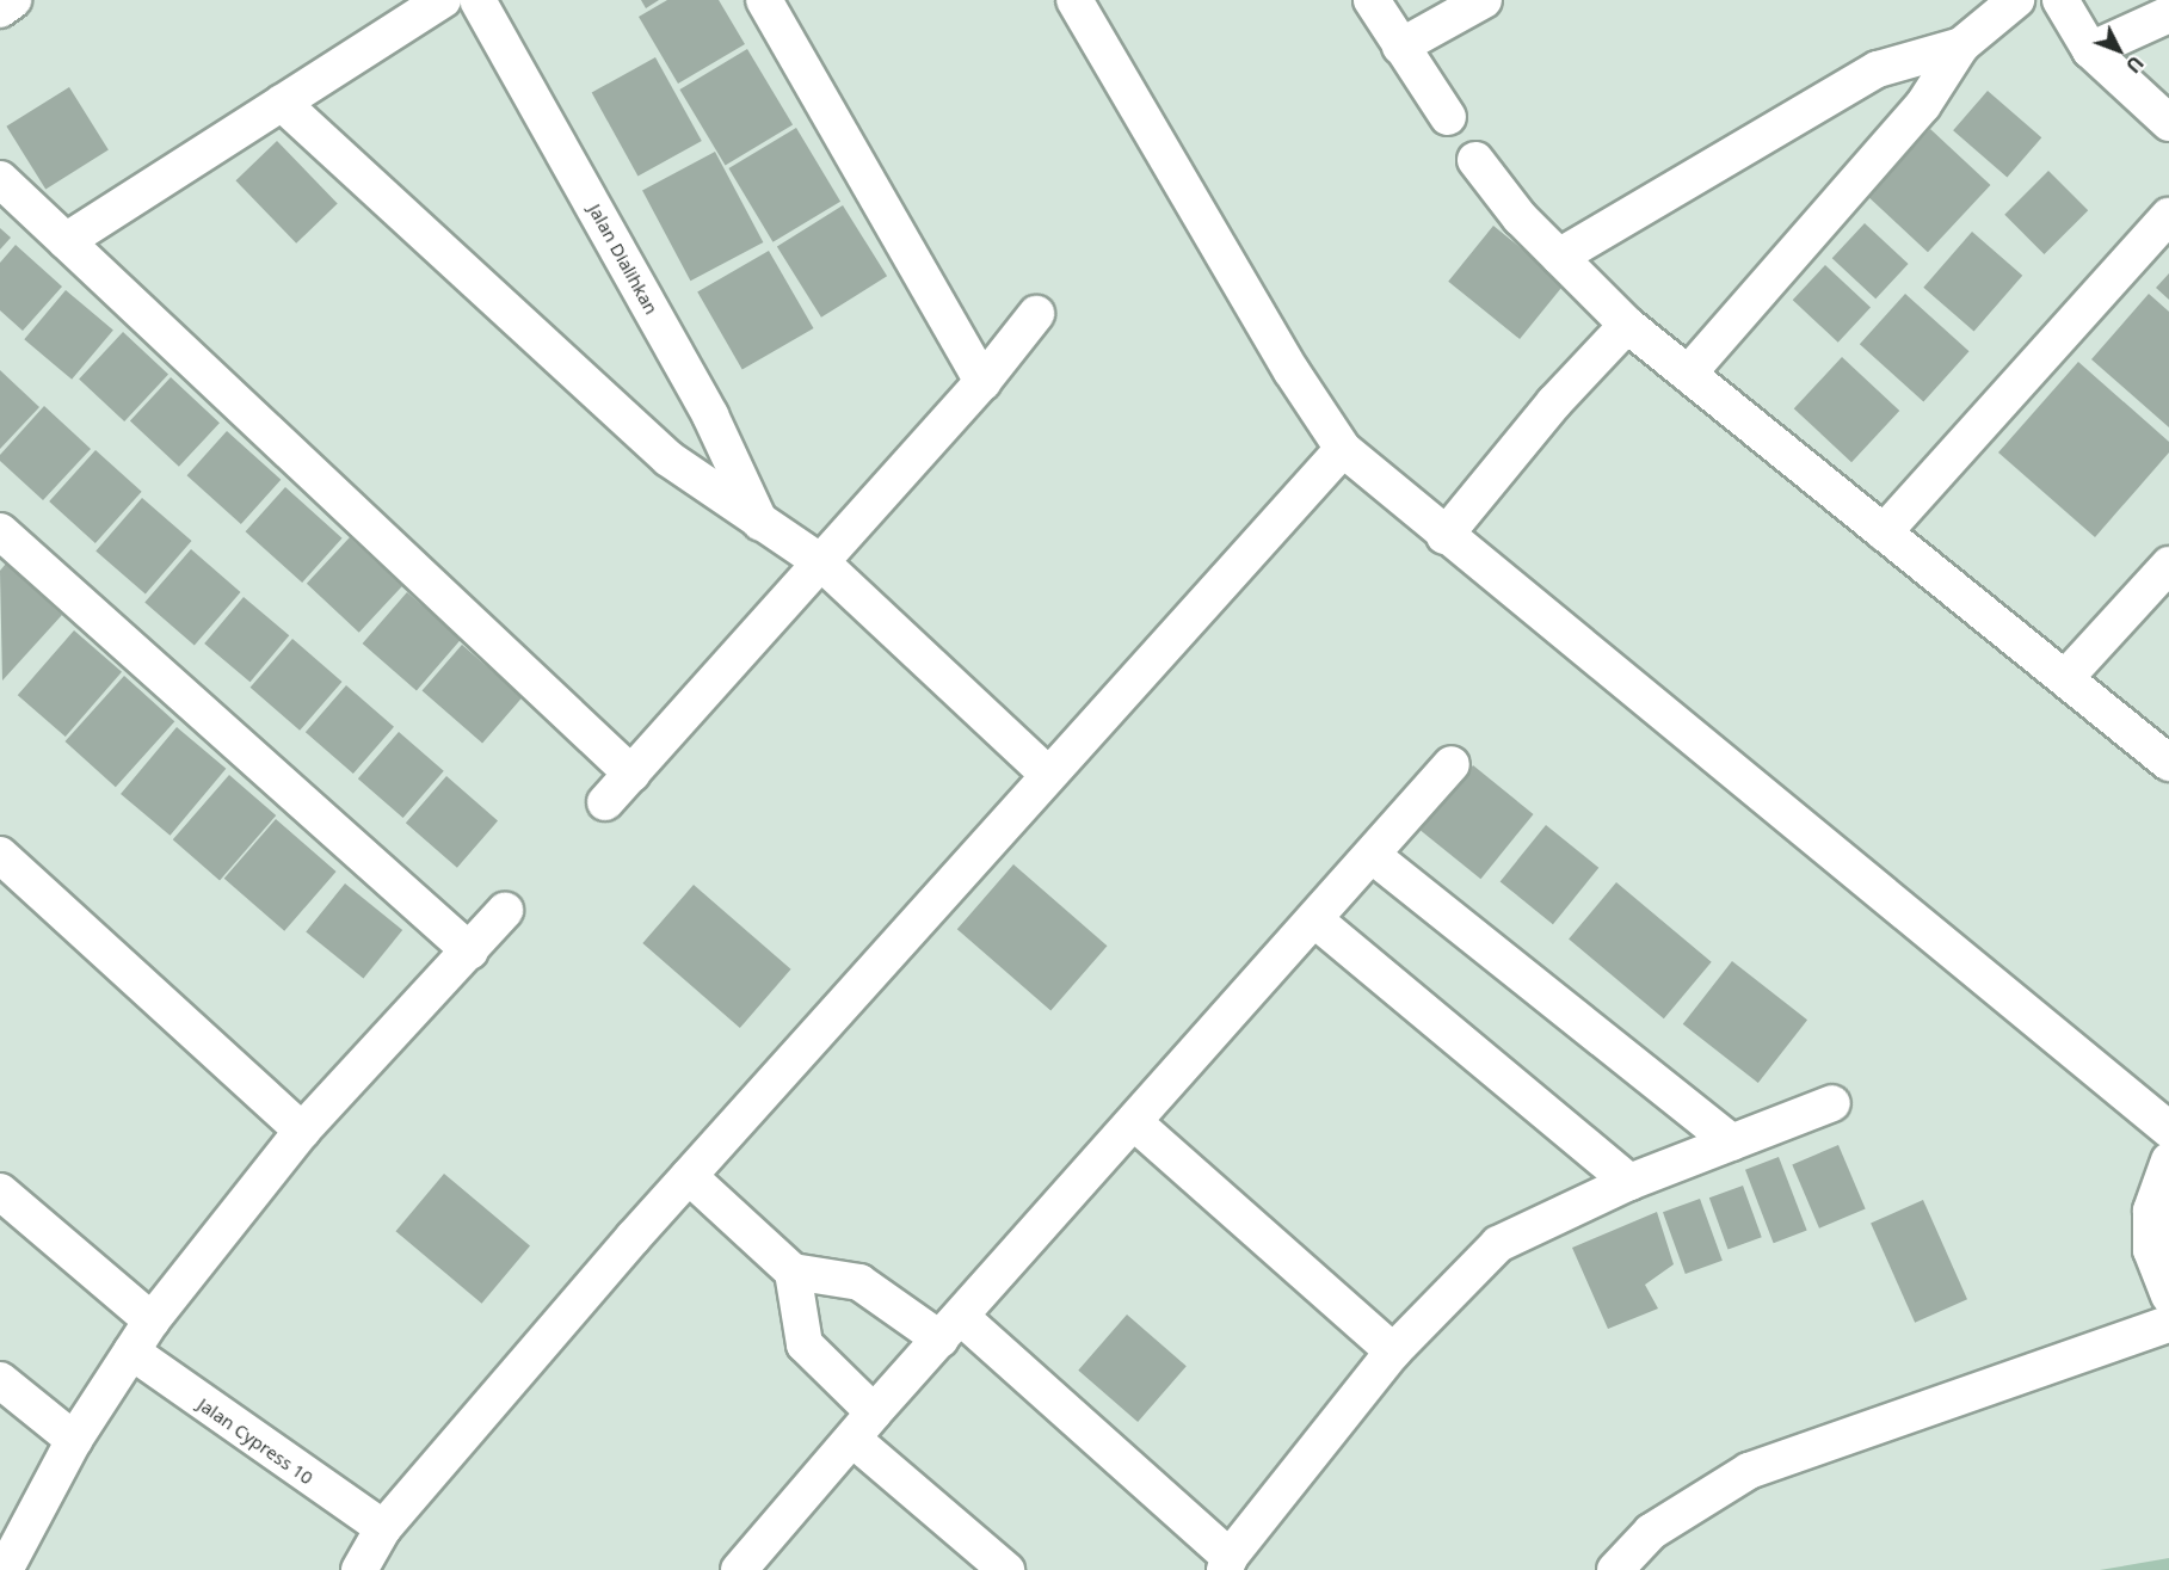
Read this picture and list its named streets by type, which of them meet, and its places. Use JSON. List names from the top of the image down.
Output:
{
  "streets": {
    "street": ["Jalan Dialihkan", "Jalan Cypress 10"]
  },
  "north": "bottom right"
}
